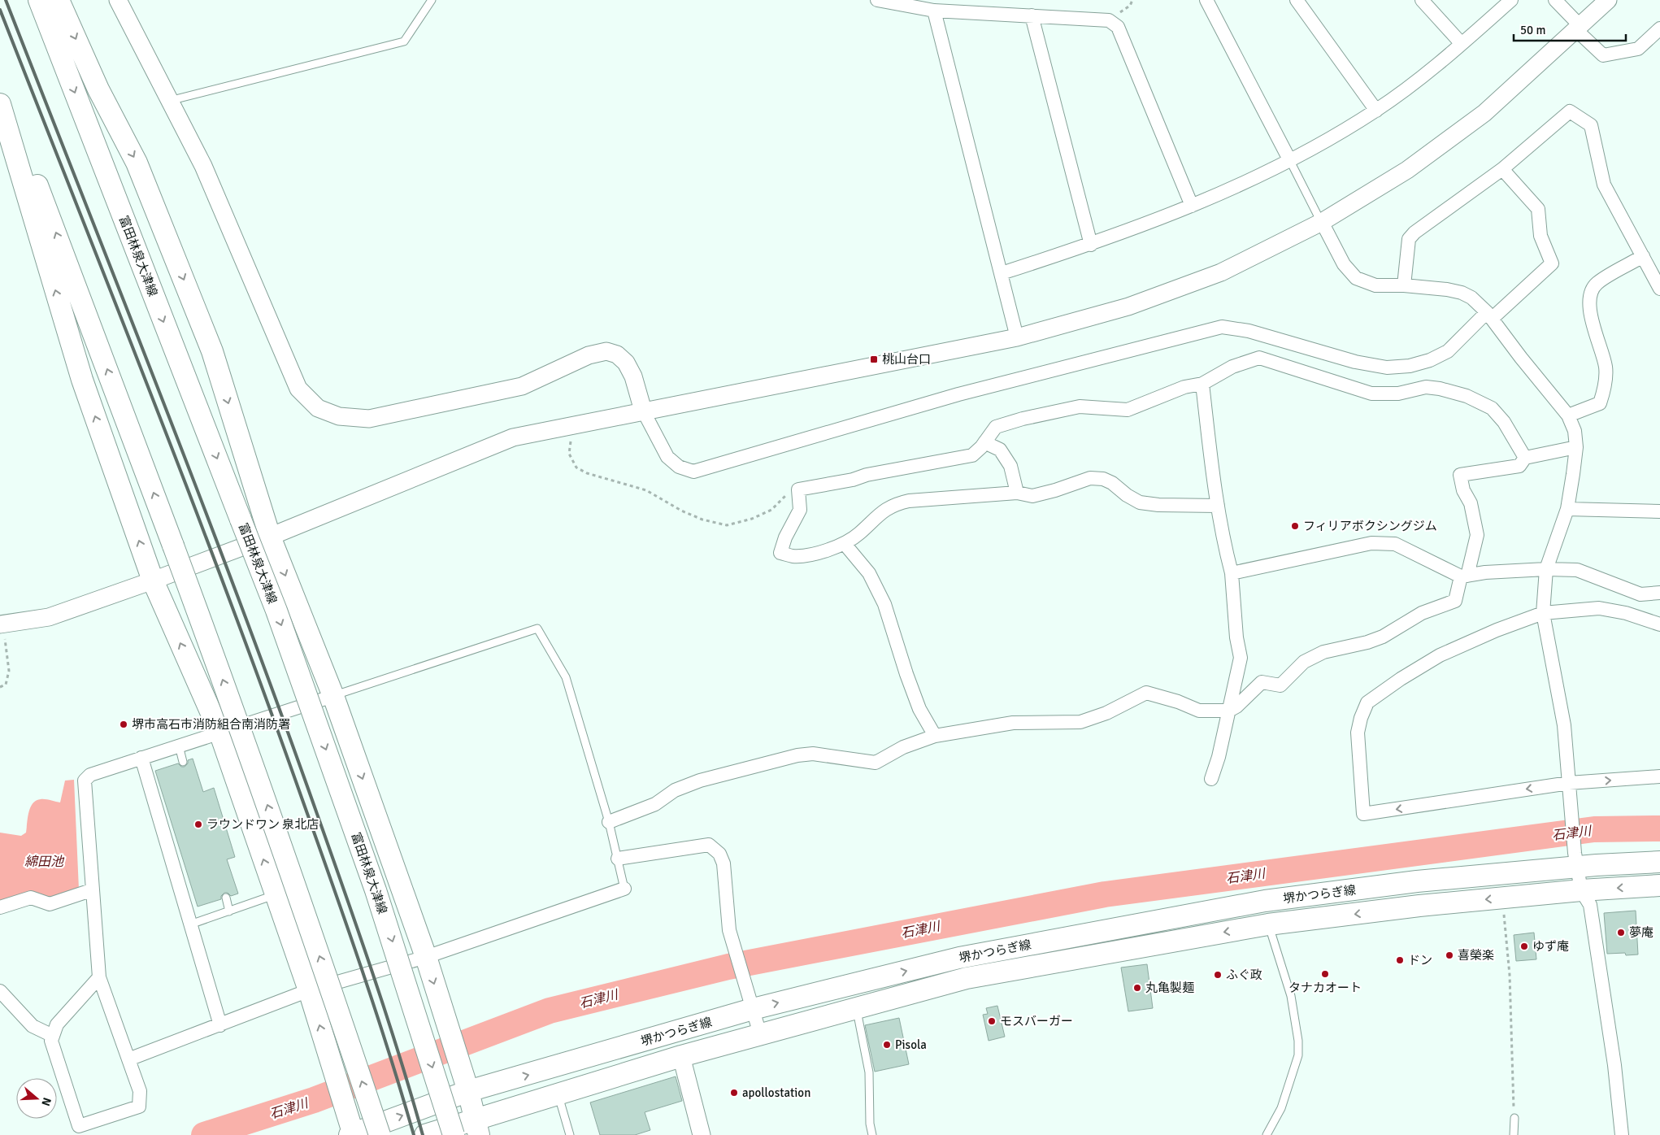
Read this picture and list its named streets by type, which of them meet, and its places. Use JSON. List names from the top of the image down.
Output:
{
  "streets": {
    "main road": ["富田林泉大津線", "堺かつらぎ線"]
  },
  "water": ["石津川", "綿田池"],
  "places": {
    "transit": ["桃山台口"],
    "other": [
      "フィリアボクシングジム",
      "堺市高石市消防組合南消防署",
      "ラウンドワン 泉北店",
      "夢庵",
      "ゆず庵",
      "喜榮楽",
      "ドン",
      "タナカオート",
      "ふぐ政",
      "丸亀製麺",
      "モスバーガー",
      "Pisola",
      "apollostation"
    ]
  },
  "scale_bar": "50 m",
  "north": "right"
}
